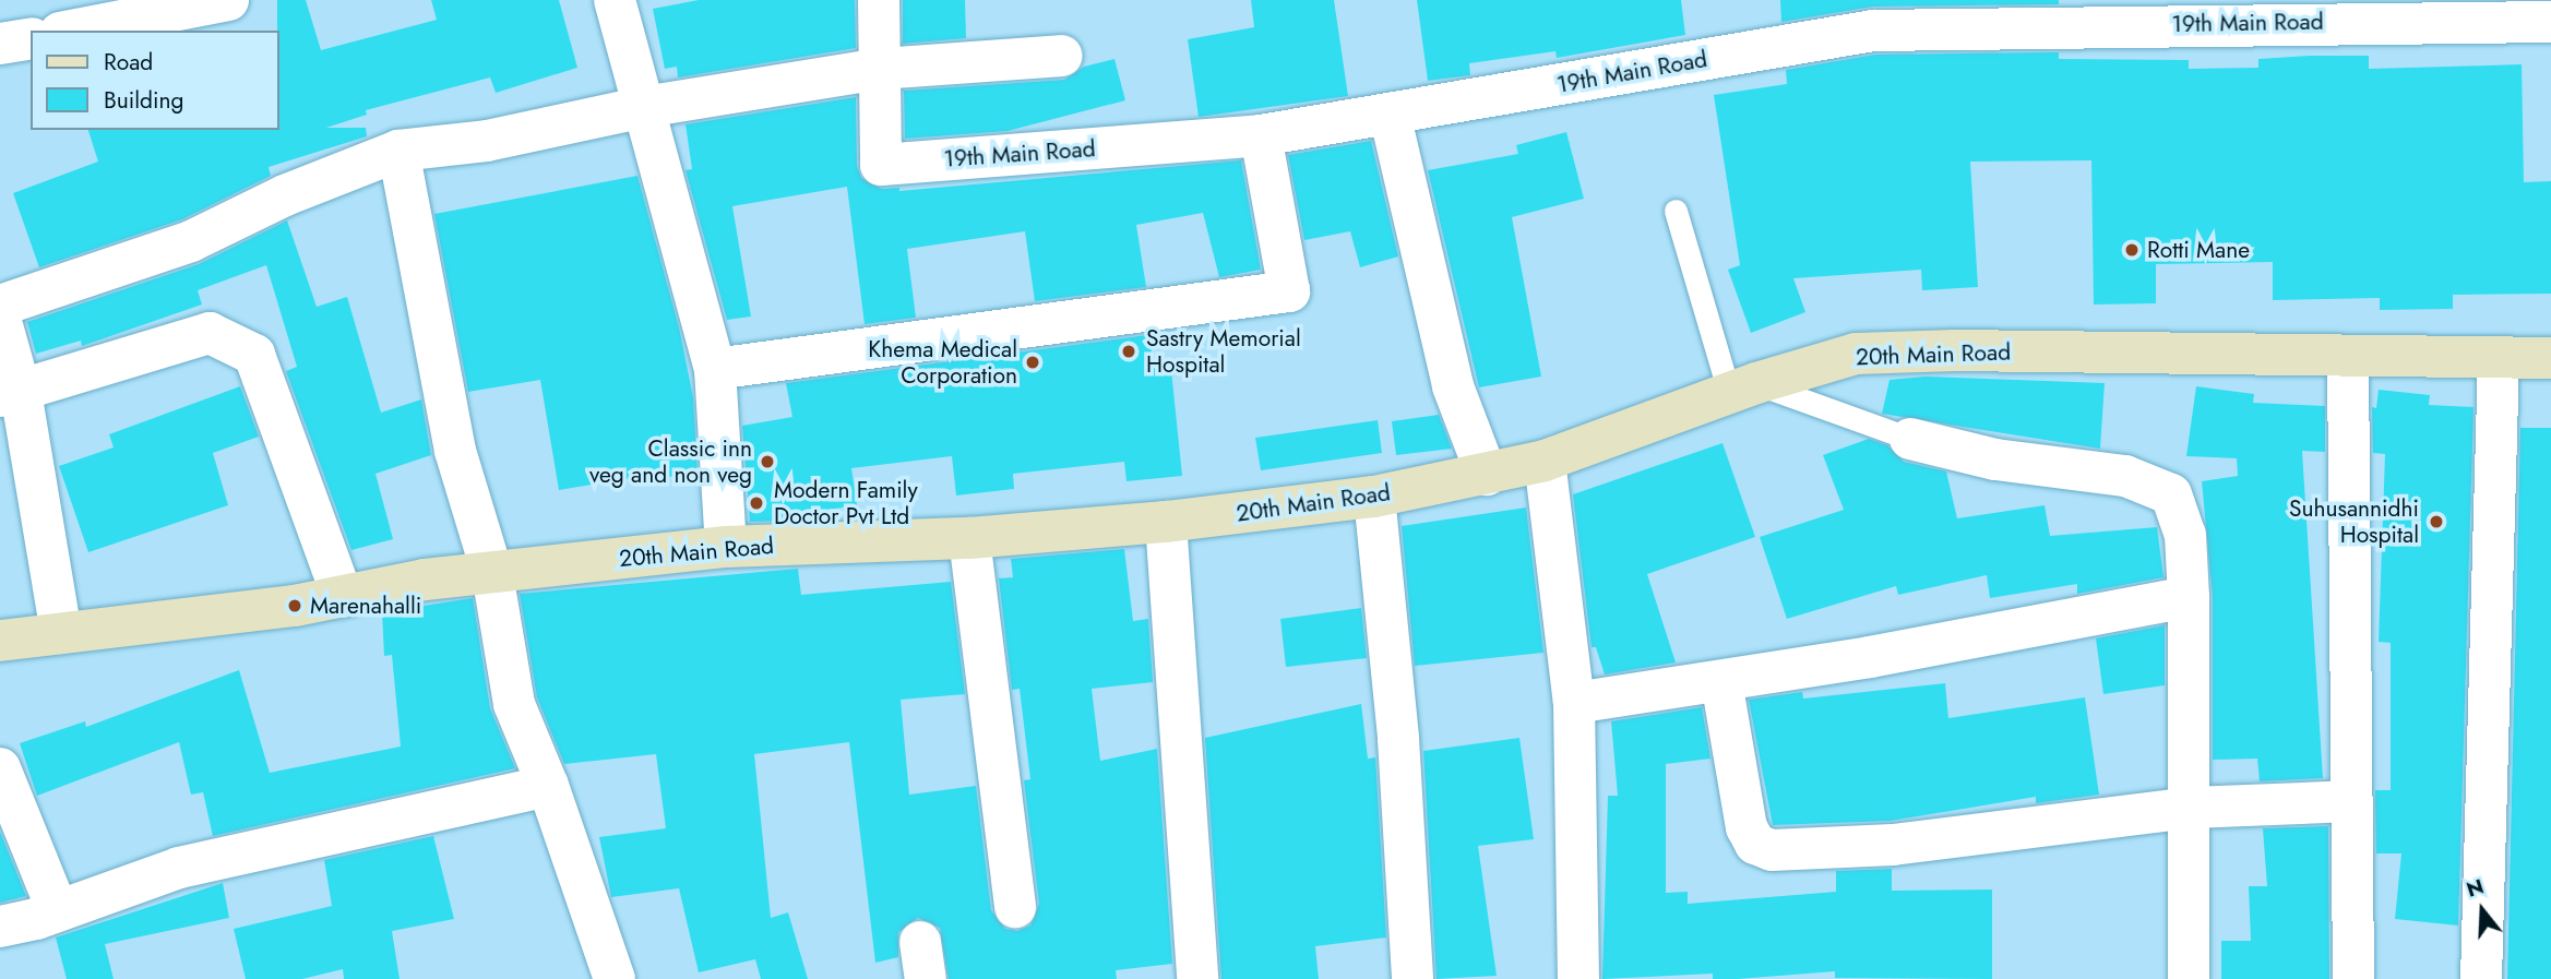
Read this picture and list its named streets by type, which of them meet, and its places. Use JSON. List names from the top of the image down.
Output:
{
  "streets": {
    "street": ["19th Main Road", "20th Main Road"]
  },
  "places": [
    "Rotti Mane",
    "Sastry Memorial Hospital",
    "Khema Medical Corporation",
    "Classic inn veg and non veg",
    "Modern Family Doctor Pvt Ltd",
    "Suhusannidhi Hospital",
    "Marenahalli"
  ],
  "legend": ["Road", "Building"],
  "north": "top"
}
